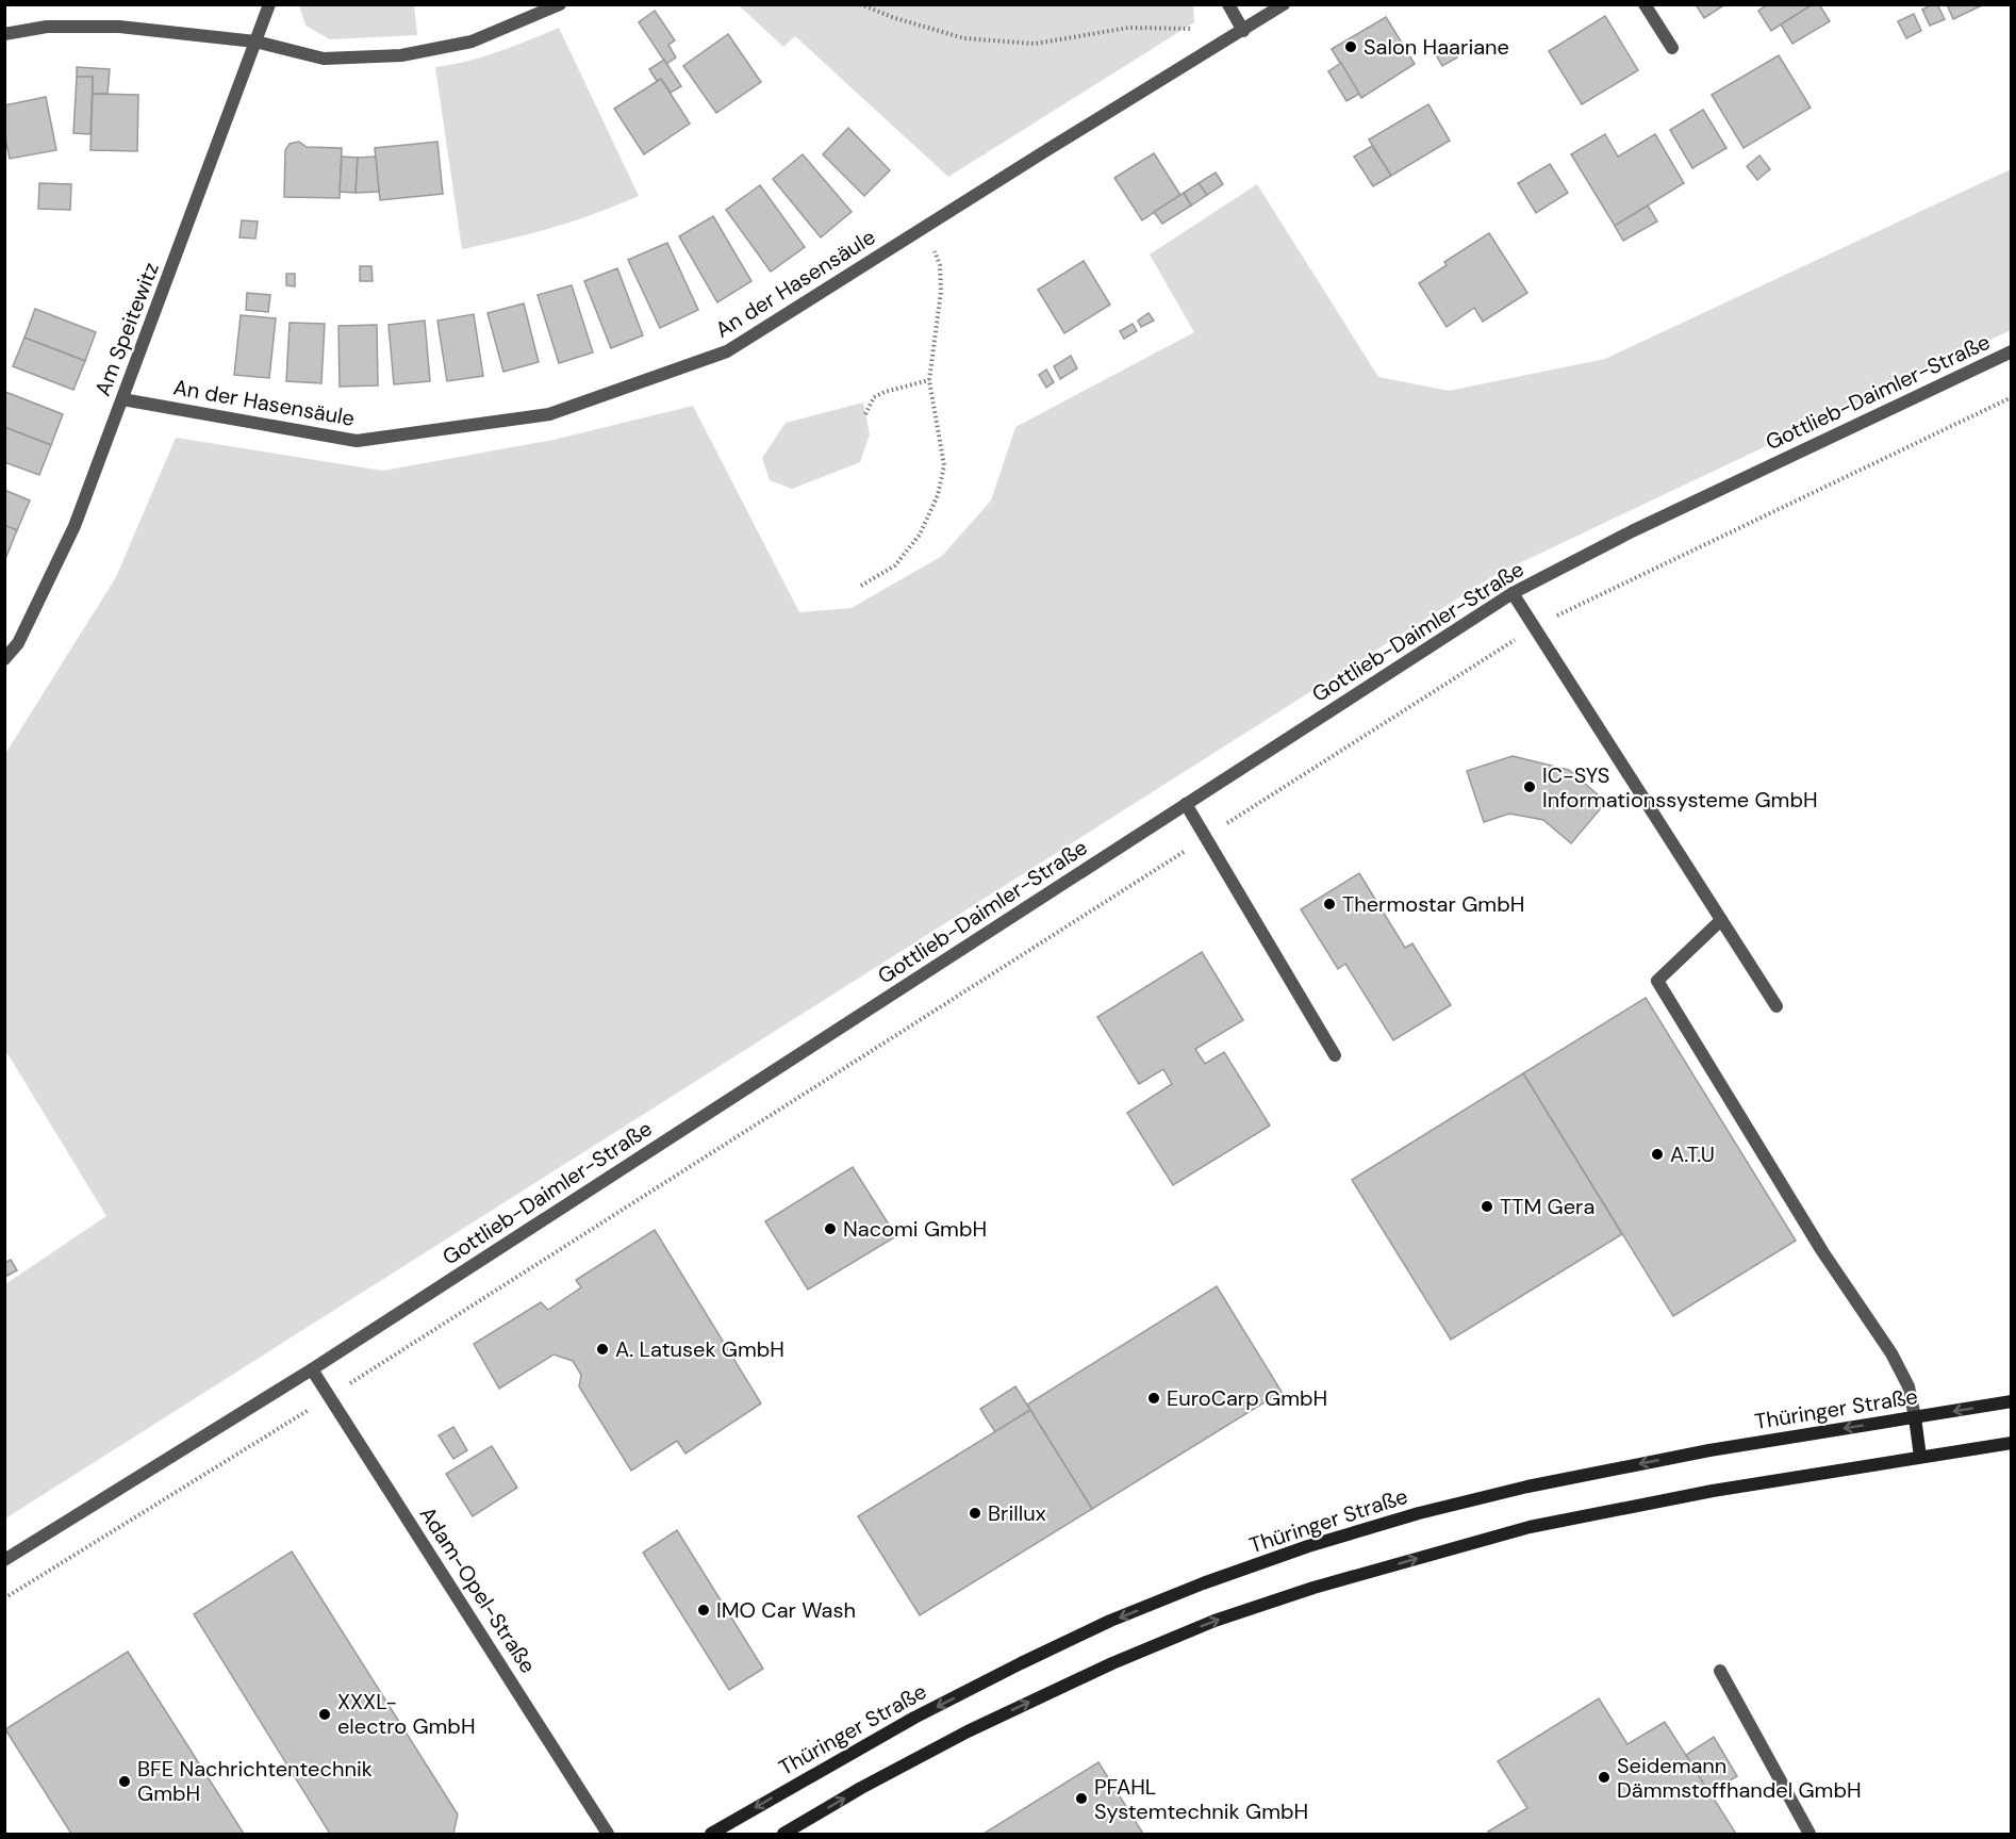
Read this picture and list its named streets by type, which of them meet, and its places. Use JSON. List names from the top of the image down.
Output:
{
  "streets": {
    "main road": ["Thüringer Straße"],
    "street": [
      "An der Hasensäule",
      "Am Speitewitz",
      "Gottlieb-Daimler-Straße",
      "Adam-Opel-Straße"
    ]
  },
  "crossings": [
    ["An der Hasensäule", "Am Speitewitz"],
    ["Gottlieb-Daimler-Straße", "Adam-Opel-Straße"]
  ],
  "places": [
    "Salon Haariane",
    "IC-SYS Informationssysteme GmbH",
    "Thermostar GmbH",
    "A.T.U",
    "TTM Gera",
    "Nacomi GmbH",
    "A. Latusek GmbH",
    "EuroCarp GmbH",
    "Brillux",
    "IMO Car Wash",
    "XXXL- electro GmbH",
    "Seidemann Dämmstoffhandel GmbH",
    "BFE Nachrichtentechnik GmbH",
    "PFAHL Systemtechnik GmbH"
  ]
}
